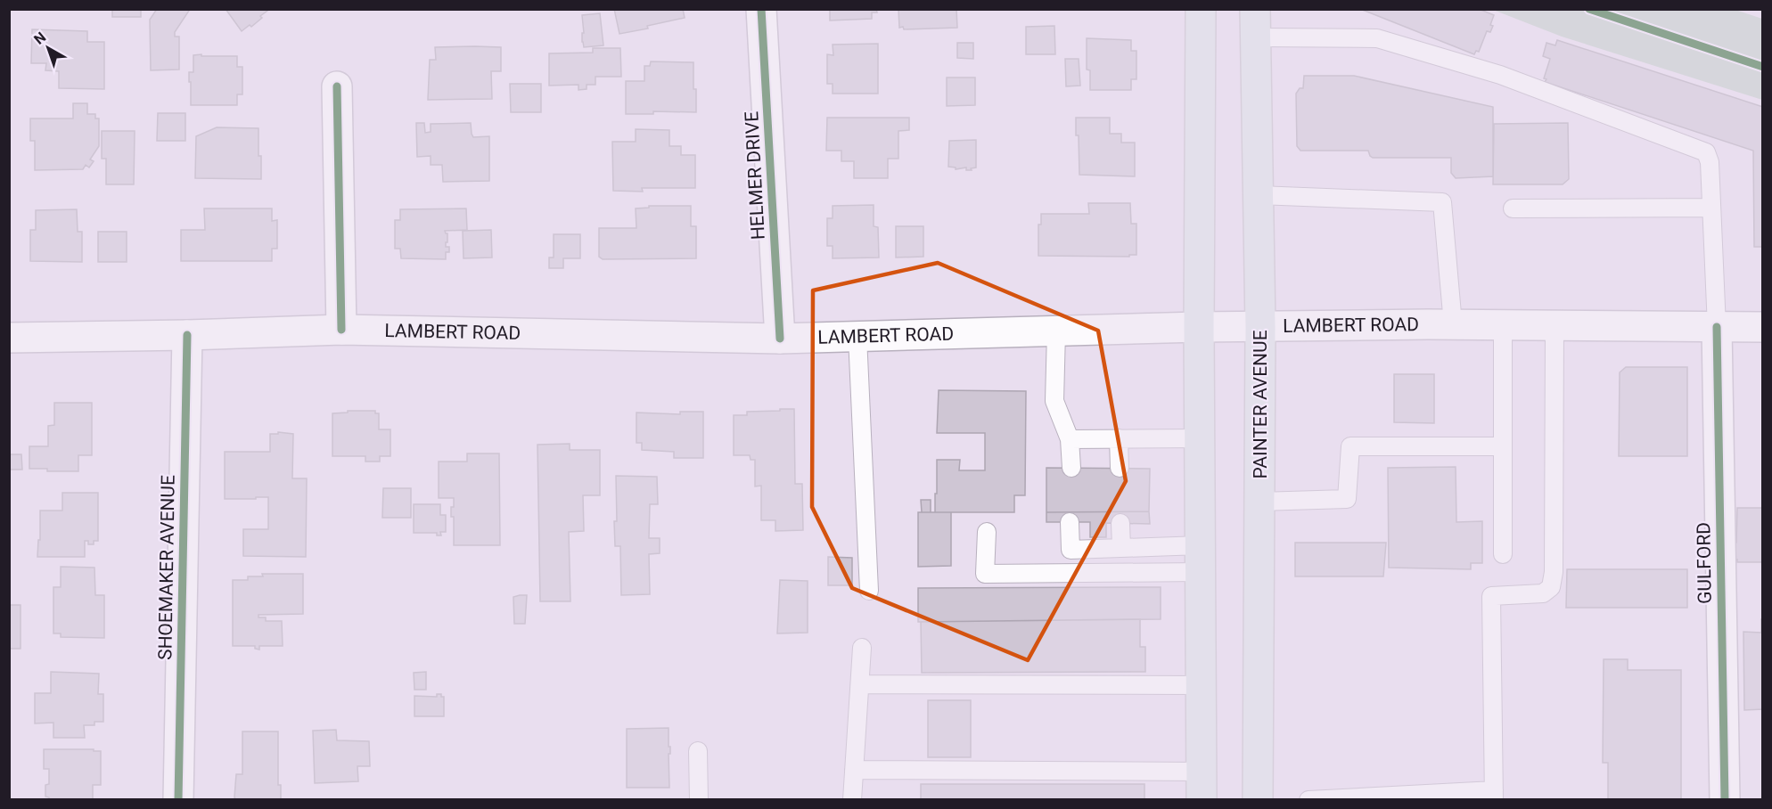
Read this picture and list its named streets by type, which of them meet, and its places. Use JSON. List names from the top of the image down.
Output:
{
  "streets": {
    "main road": [
      "HELMER DRIVE",
      "LAMBERT ROAD",
      "PAINTER AVENUE",
      "GULFORD",
      "SHOEMAKER AVENUE"
    ]
  },
  "crossings": [
    ["HELMER DRIVE", "LAMBERT ROAD"],
    ["LAMBERT ROAD", "PAINTER AVENUE"],
    ["LAMBERT ROAD", "GULFORD"],
    ["LAMBERT ROAD", "SHOEMAKER AVENUE"]
  ],
  "north": "top left"
}
